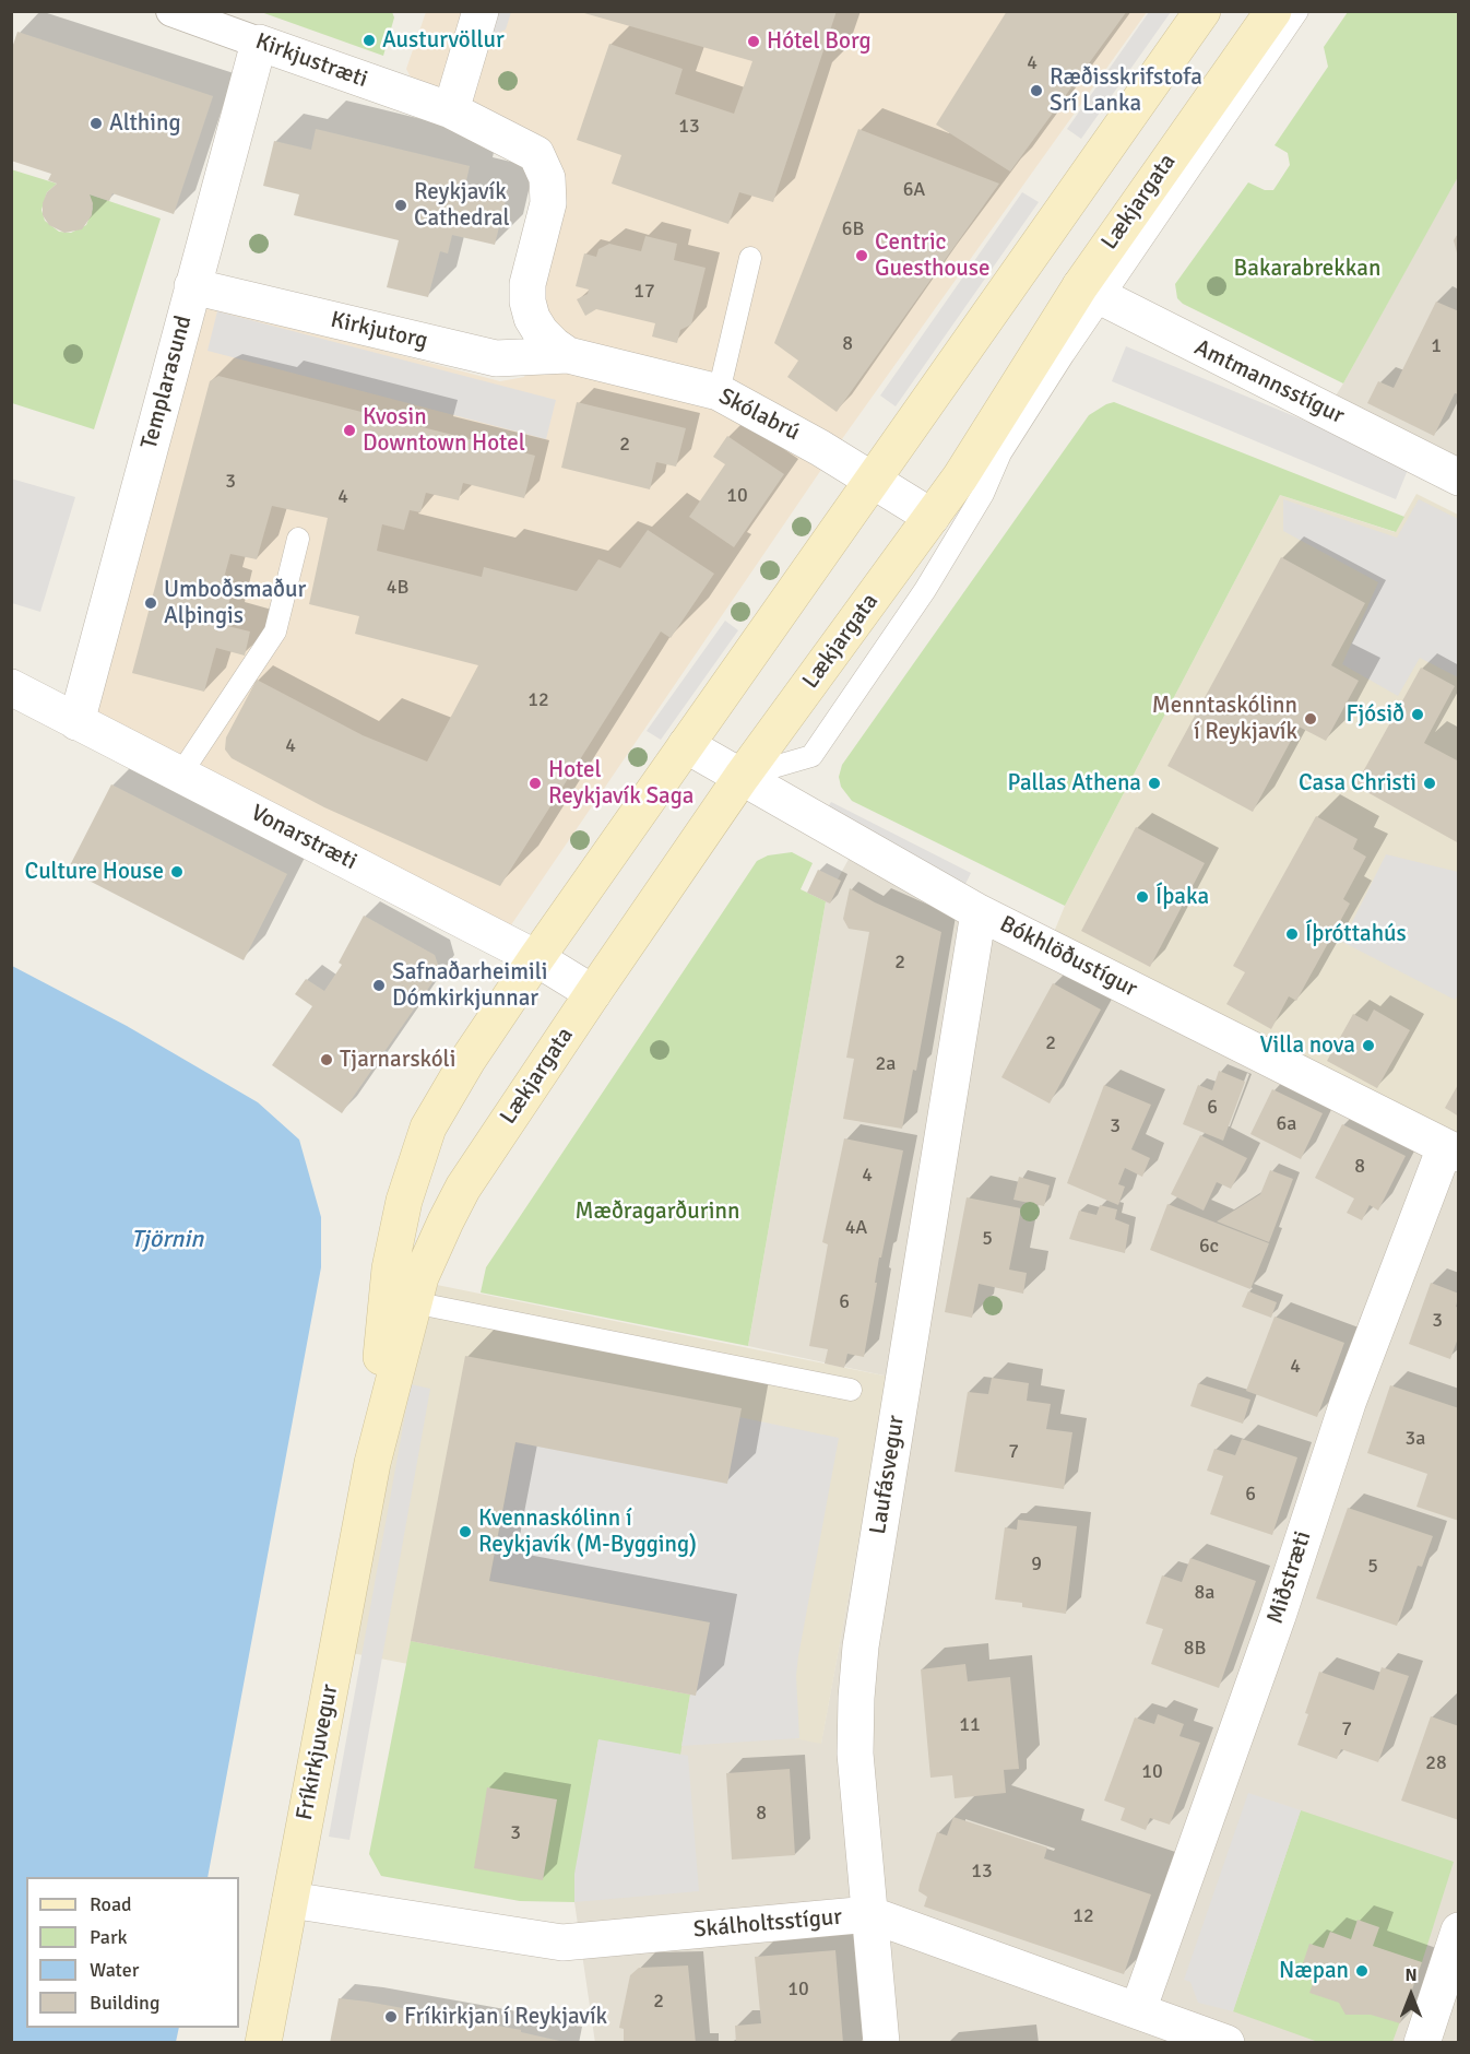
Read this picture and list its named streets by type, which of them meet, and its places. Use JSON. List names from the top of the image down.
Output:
{
  "streets": {
    "main road": ["Lækjargata", "Fríkirkjuvegur"],
    "street": [
      "Kirkjustræti",
      "Kirkjutorg",
      "Templarasund",
      "Amtmannsstígur",
      "Skólabrú",
      "Vonarstræti",
      "Bókhlöðustígur",
      "Laufásvegur",
      "Miðstræti",
      "Skálholtsstígur"
    ]
  },
  "crossings": [
    ["Kirkjustræti", "Kirkjutorg"],
    ["Kirkjustræti", "Templarasund"],
    ["Kirkjustræti", "Skólabrú"],
    ["Lækjargata", "Amtmannsstígur"],
    ["Lækjargata", "Skólabrú"],
    ["Lækjargata", "Vonarstræti"],
    ["Lækjargata", "Bókhlöðustígur"],
    ["Lækjargata", "Fríkirkjuvegur"],
    ["Kirkjutorg", "Templarasund"],
    ["Kirkjutorg", "Skólabrú"],
    ["Templarasund", "Vonarstræti"],
    ["Bókhlöðustígur", "Laufásvegur"],
    ["Bókhlöðustígur", "Miðstræti"],
    ["Laufásvegur", "Skálholtsstígur"],
    ["Miðstræti", "Skálholtsstígur"],
    ["Fríkirkjuvegur", "Skálholtsstígur"]
  ],
  "water": ["Tjörnin"],
  "parks": ["Bakarabrekkan", "Mæðragarðurinn"],
  "places": [
    "Austurvöllur",
    "Hótel Borg",
    "Ræðisskrifstofa Srí Lanka",
    "Althing",
    "Reykjavík Cathedral",
    "Centric Guesthouse",
    "Kvosin Downtown Hotel",
    "Umboðsmaður Alþingis",
    "Fjósið",
    "Menntaskólinn í Reykjavík",
    "Hotel Reykjavík Saga",
    "Pallas Athena",
    "Casa Christi",
    "Culture House",
    "Íþaka",
    "Íþróttahús",
    "Safnaðarheimili Dómkirkjunnar",
    "Villa nova",
    "Tjarnarskóli",
    "Kvennaskólinn í Reykjavík (M-Bygging)",
    "Næpan",
    "Fríkirkjan í Reykjavík"
  ],
  "house_numbers": [
    "4",
    "13",
    "6A",
    "6B",
    "17",
    "8",
    "1",
    "2",
    "3",
    "10",
    "4",
    "4B",
    "12",
    "4",
    "2",
    "2",
    "2a",
    "6",
    "6a",
    "3",
    "8",
    "4",
    "4A",
    "5",
    "6c",
    "6",
    "3",
    "4",
    "3a",
    "7",
    "6",
    "9",
    "5",
    "8a",
    "8B",
    "11",
    "7",
    "28",
    "10",
    "8",
    "3",
    "13",
    "12",
    "10",
    "2"
  ],
  "legend": [
    "Road",
    "Park",
    "Water",
    "Building"
  ],
  "north": "top"
}
